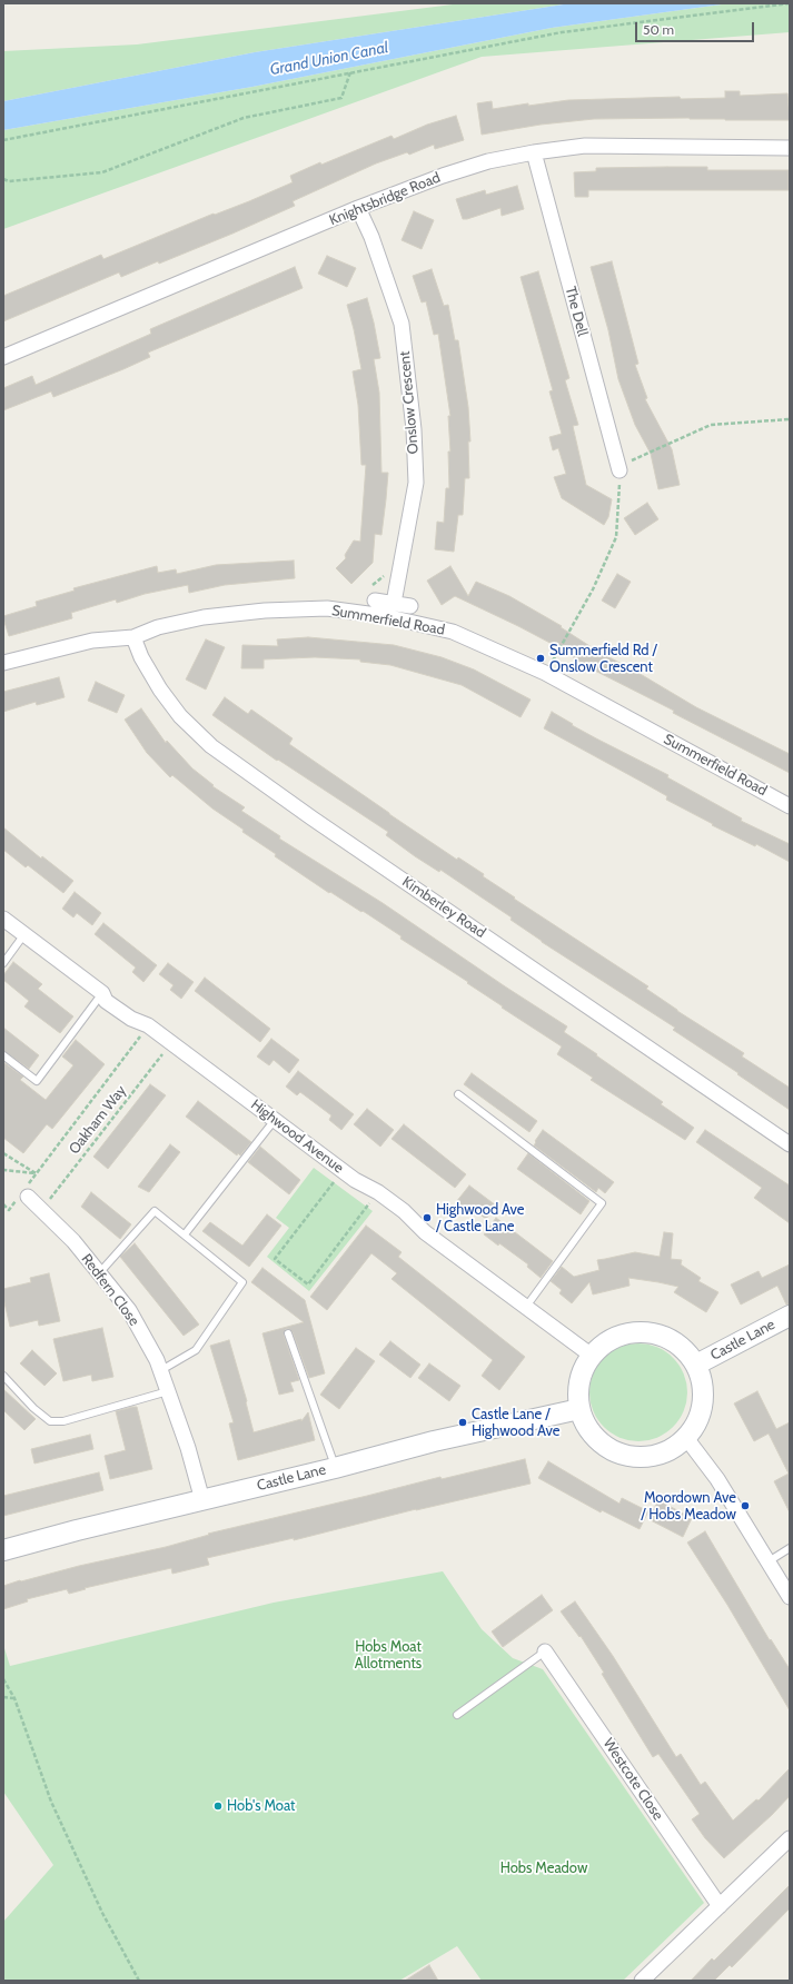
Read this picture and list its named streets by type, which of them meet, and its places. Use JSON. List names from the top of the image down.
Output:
{
  "streets": {
    "street": [
      "Knightsbridge Road",
      "The Dell",
      "Onslow Crescent",
      "Summerfield Road",
      "Kimberley Road",
      "Highwood Avenue",
      "Redfern Close",
      "Castle Lane",
      "Westcote Close"
    ],
    "path": ["Oakham Way"]
  },
  "crossings": [
    ["Knightsbridge Road", "The Dell"],
    ["Knightsbridge Road", "Onslow Crescent"],
    ["Summerfield Road", "Kimberley Road"],
    ["Oakham Way", "Highwood Avenue"],
    ["Oakham Way", "Redfern Close"],
    ["Highwood Avenue", "Castle Lane"],
    ["Redfern Close", "Castle Lane"]
  ],
  "water": ["Grand Union Canal"],
  "parks": ["Hobs Moat Allotments", "Hobs Meadow"],
  "places": [
    "Summerfield Rd / Onslow Crescent",
    "Highwood Ave / Castle Lane",
    "Castle Lane / Highwood Ave",
    "Moordown Ave / Hobs Meadow",
    "Hob's Moat"
  ],
  "scale_bar": "50 m"
}
